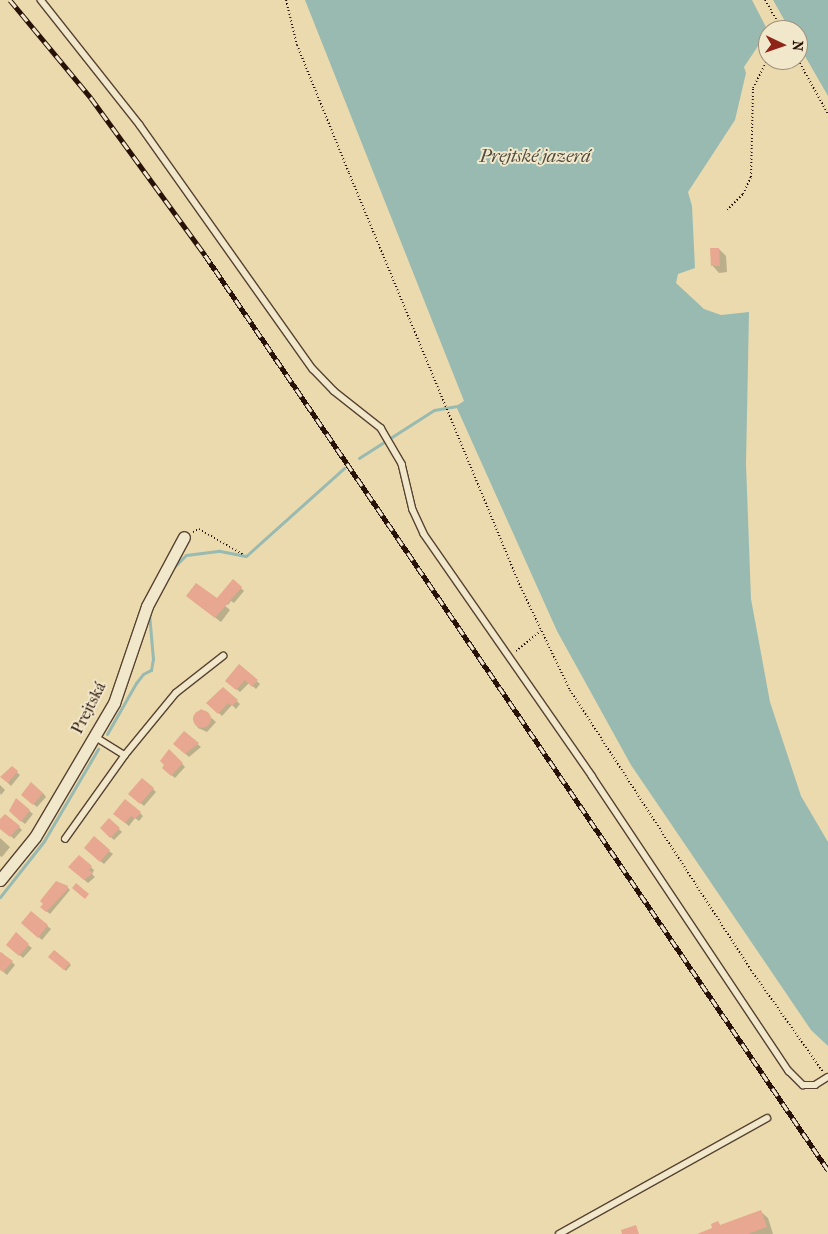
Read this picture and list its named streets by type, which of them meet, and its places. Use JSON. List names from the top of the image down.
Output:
{
  "streets": {
    "street": ["Prejtská"]
  },
  "water": ["Prejtské jazerá"],
  "north": "right"
}
